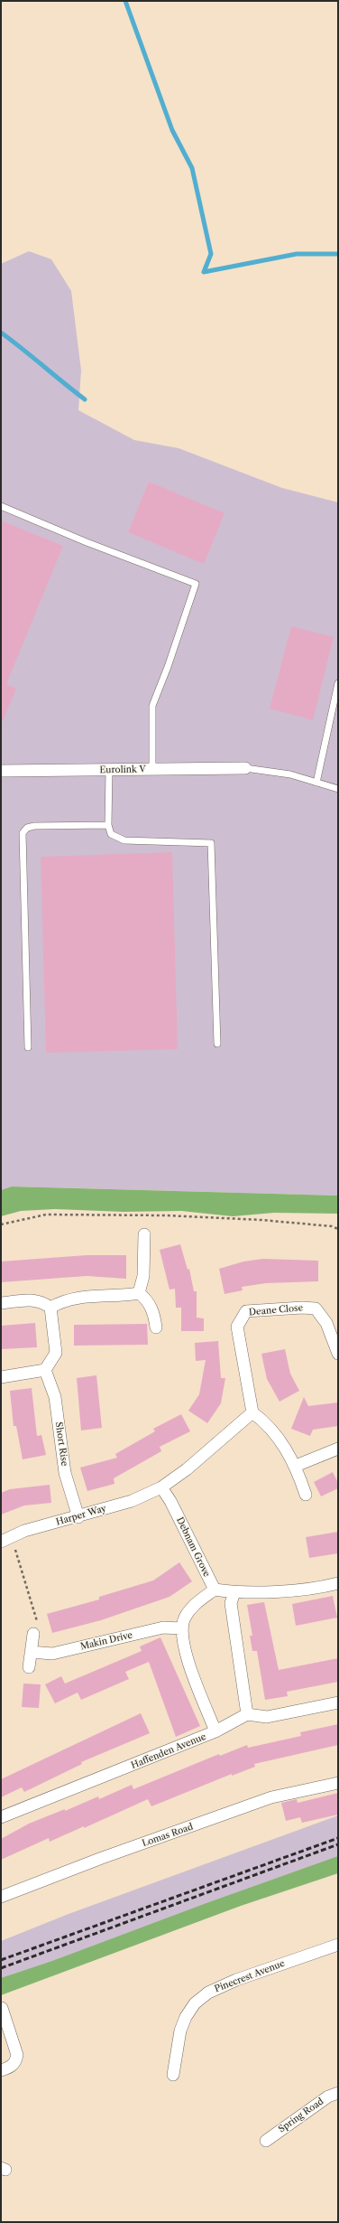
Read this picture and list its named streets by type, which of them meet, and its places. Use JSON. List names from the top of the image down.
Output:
{
  "streets": {
    "street": [
      "Eurolink V",
      "Deane Close",
      "Short Rise",
      "Harper Way",
      "Debnam Grove",
      "Makin Drive",
      "Haffenden Avenue",
      "Lomas Road",
      "Pinecrest Avenue",
      "Spring Road"
    ]
  },
  "crossings": [
    ["Short Rise", "Harper Way"],
    ["Harper Way", "Debnam Grove"]
  ]
}
